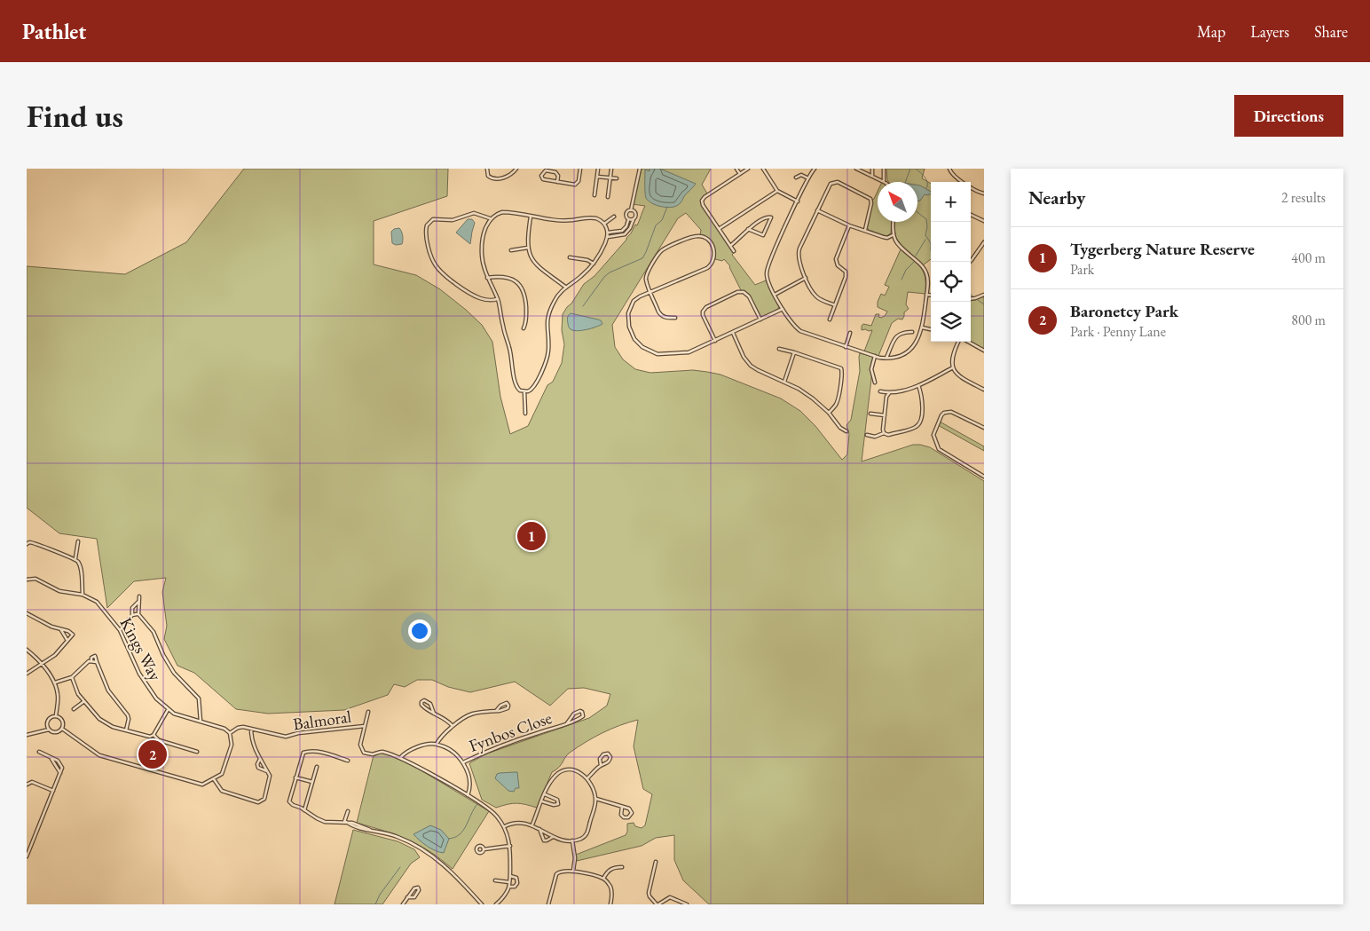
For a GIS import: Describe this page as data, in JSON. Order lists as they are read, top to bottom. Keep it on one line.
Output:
{"streets":{"street":["Kings Way","Balmoral","Fynbos Close"]},"north":"top left","page":{"header":"Pathlet","nav":["Map","Layers","Share"],"buttons":"Directions","title":"Find us","heading":["Nearby","2 results"],"map_buttons":["+","−"],"list":[{"mark":"1","name":"Tygerberg Nature Reserve","note":"Park","value":"400 m"},{"mark":"2","name":"Baronetcy Park","note":"Park · Penny Lane","value":"800 m"}],"pins":["1","2"]}}
